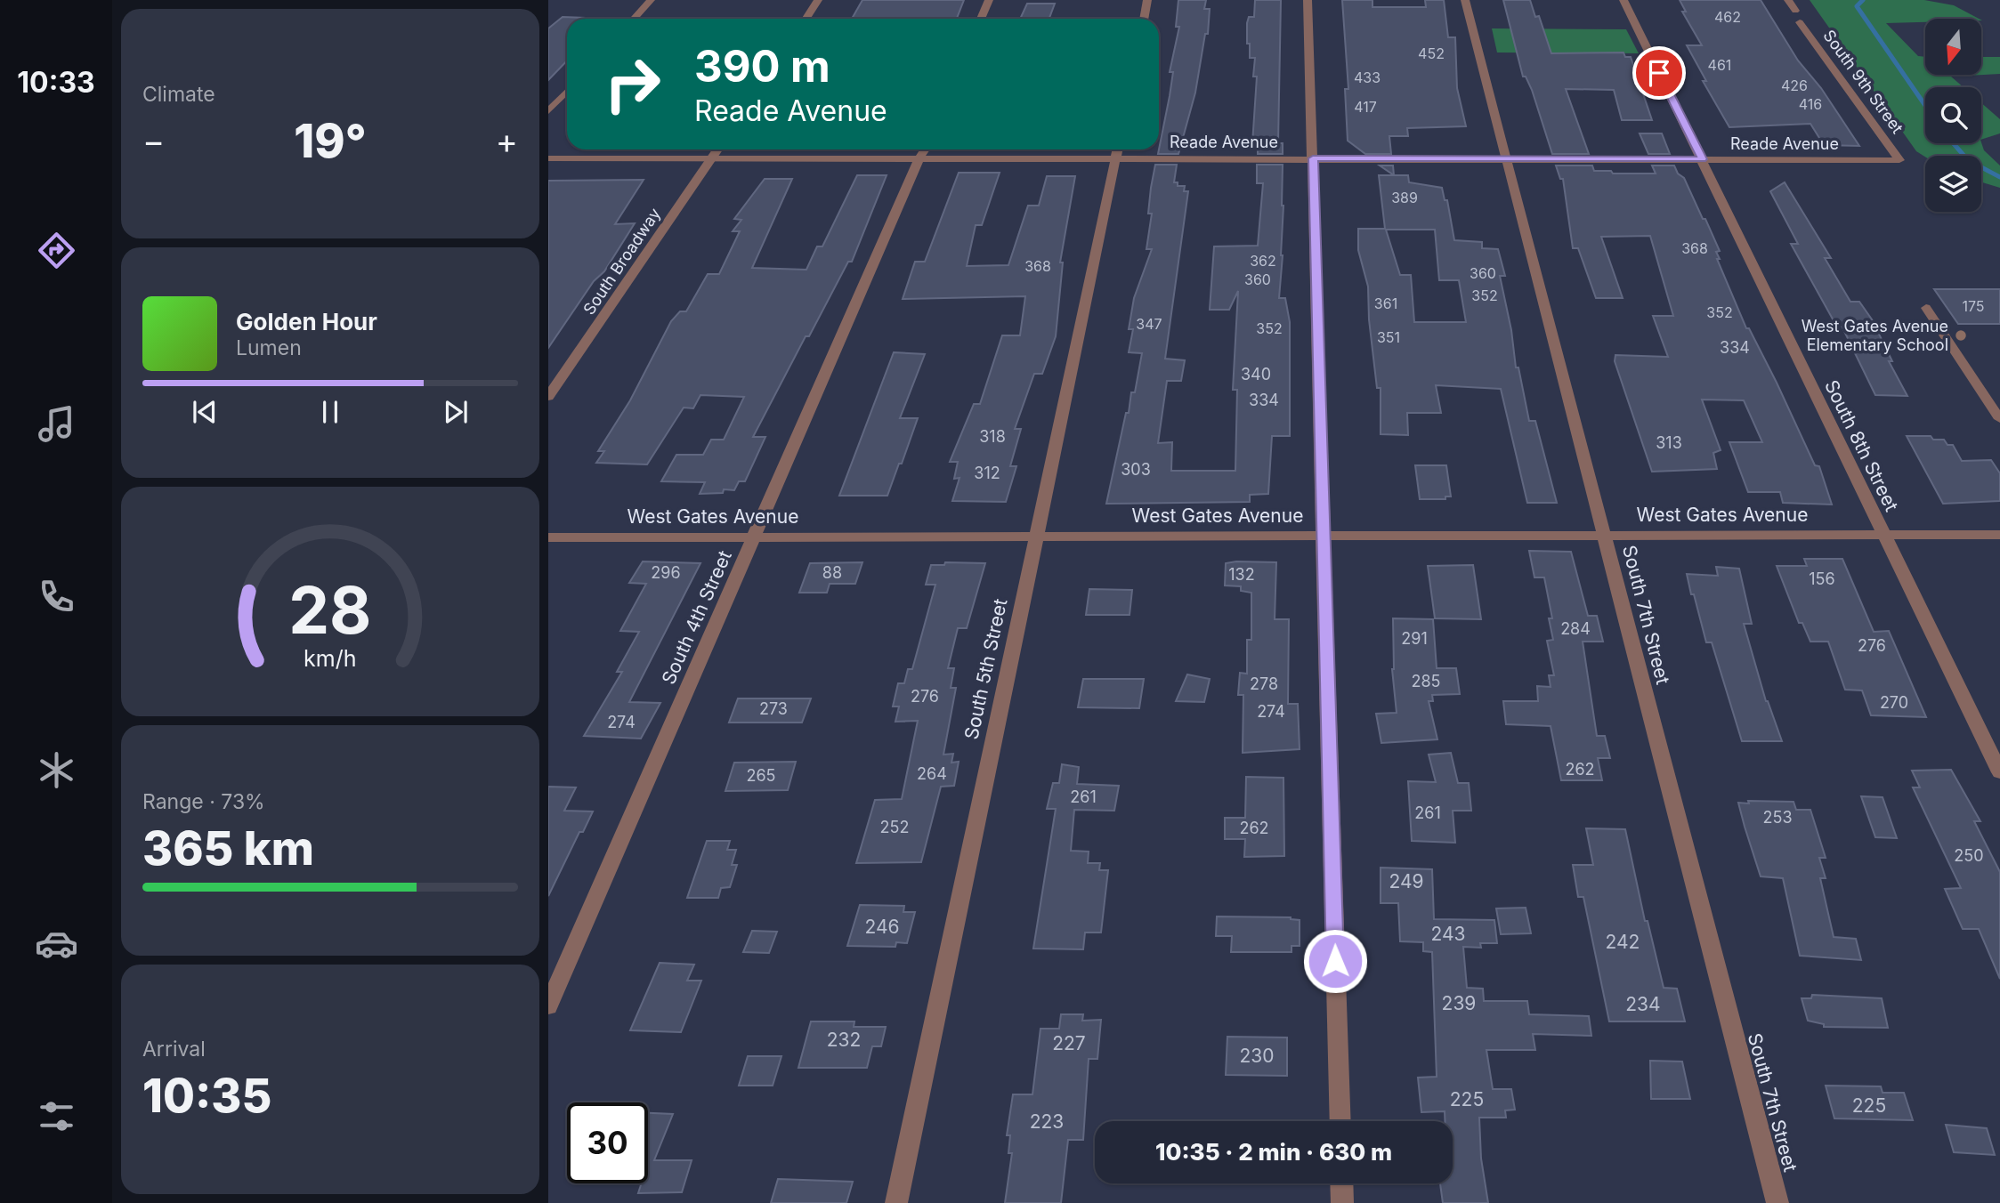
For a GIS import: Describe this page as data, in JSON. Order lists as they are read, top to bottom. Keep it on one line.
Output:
{"streets":{"street":["South 9th Street","Reade Avenue","South Broadway","South 8th Street","West Gates Avenue","South 7th Street","South 4th Street","South 5th Street"]},"crossings":[["South 9th Street","Reade Avenue"],["Reade Avenue","South Broadway"],["Reade Avenue","South 8th Street"],["Reade Avenue","South 7th Street"],["Reade Avenue","South 4th Street"],["Reade Avenue","South 5th Street"],["South 8th Street","West Gates Avenue"],["West Gates Avenue","South 7th Street"],["West Gates Avenue","South 4th Street"],["West Gates Avenue","South 5th Street"]],"places":["West Gates Avenue Elementary School"],"house_numbers":["462","452","461","433","426","416","417","389","368","362","368","360","360","352","361","175","352","347","352","351","334","340","334","318","313","303","312","296","88","132","156","284","291","276","285","278","276","270","273","274","274","262","264","265","261","261","253","252","262","250","249","246","243","242","239","234","232","227","230","225","225","223"],"north":"bottom","page":{"tabs":"10:33","tile":["Climate",["Range · 73%","365 km"],["Arrival","10:35"]],"turn":["390 m","Reade Avenue"],"heat":["−","19°","+"],"song":["Golden Hour","Lumen"],"limit":"30","trip":"10:35 · 2 min · 630 m","gauge":["28","km/h"]}}
